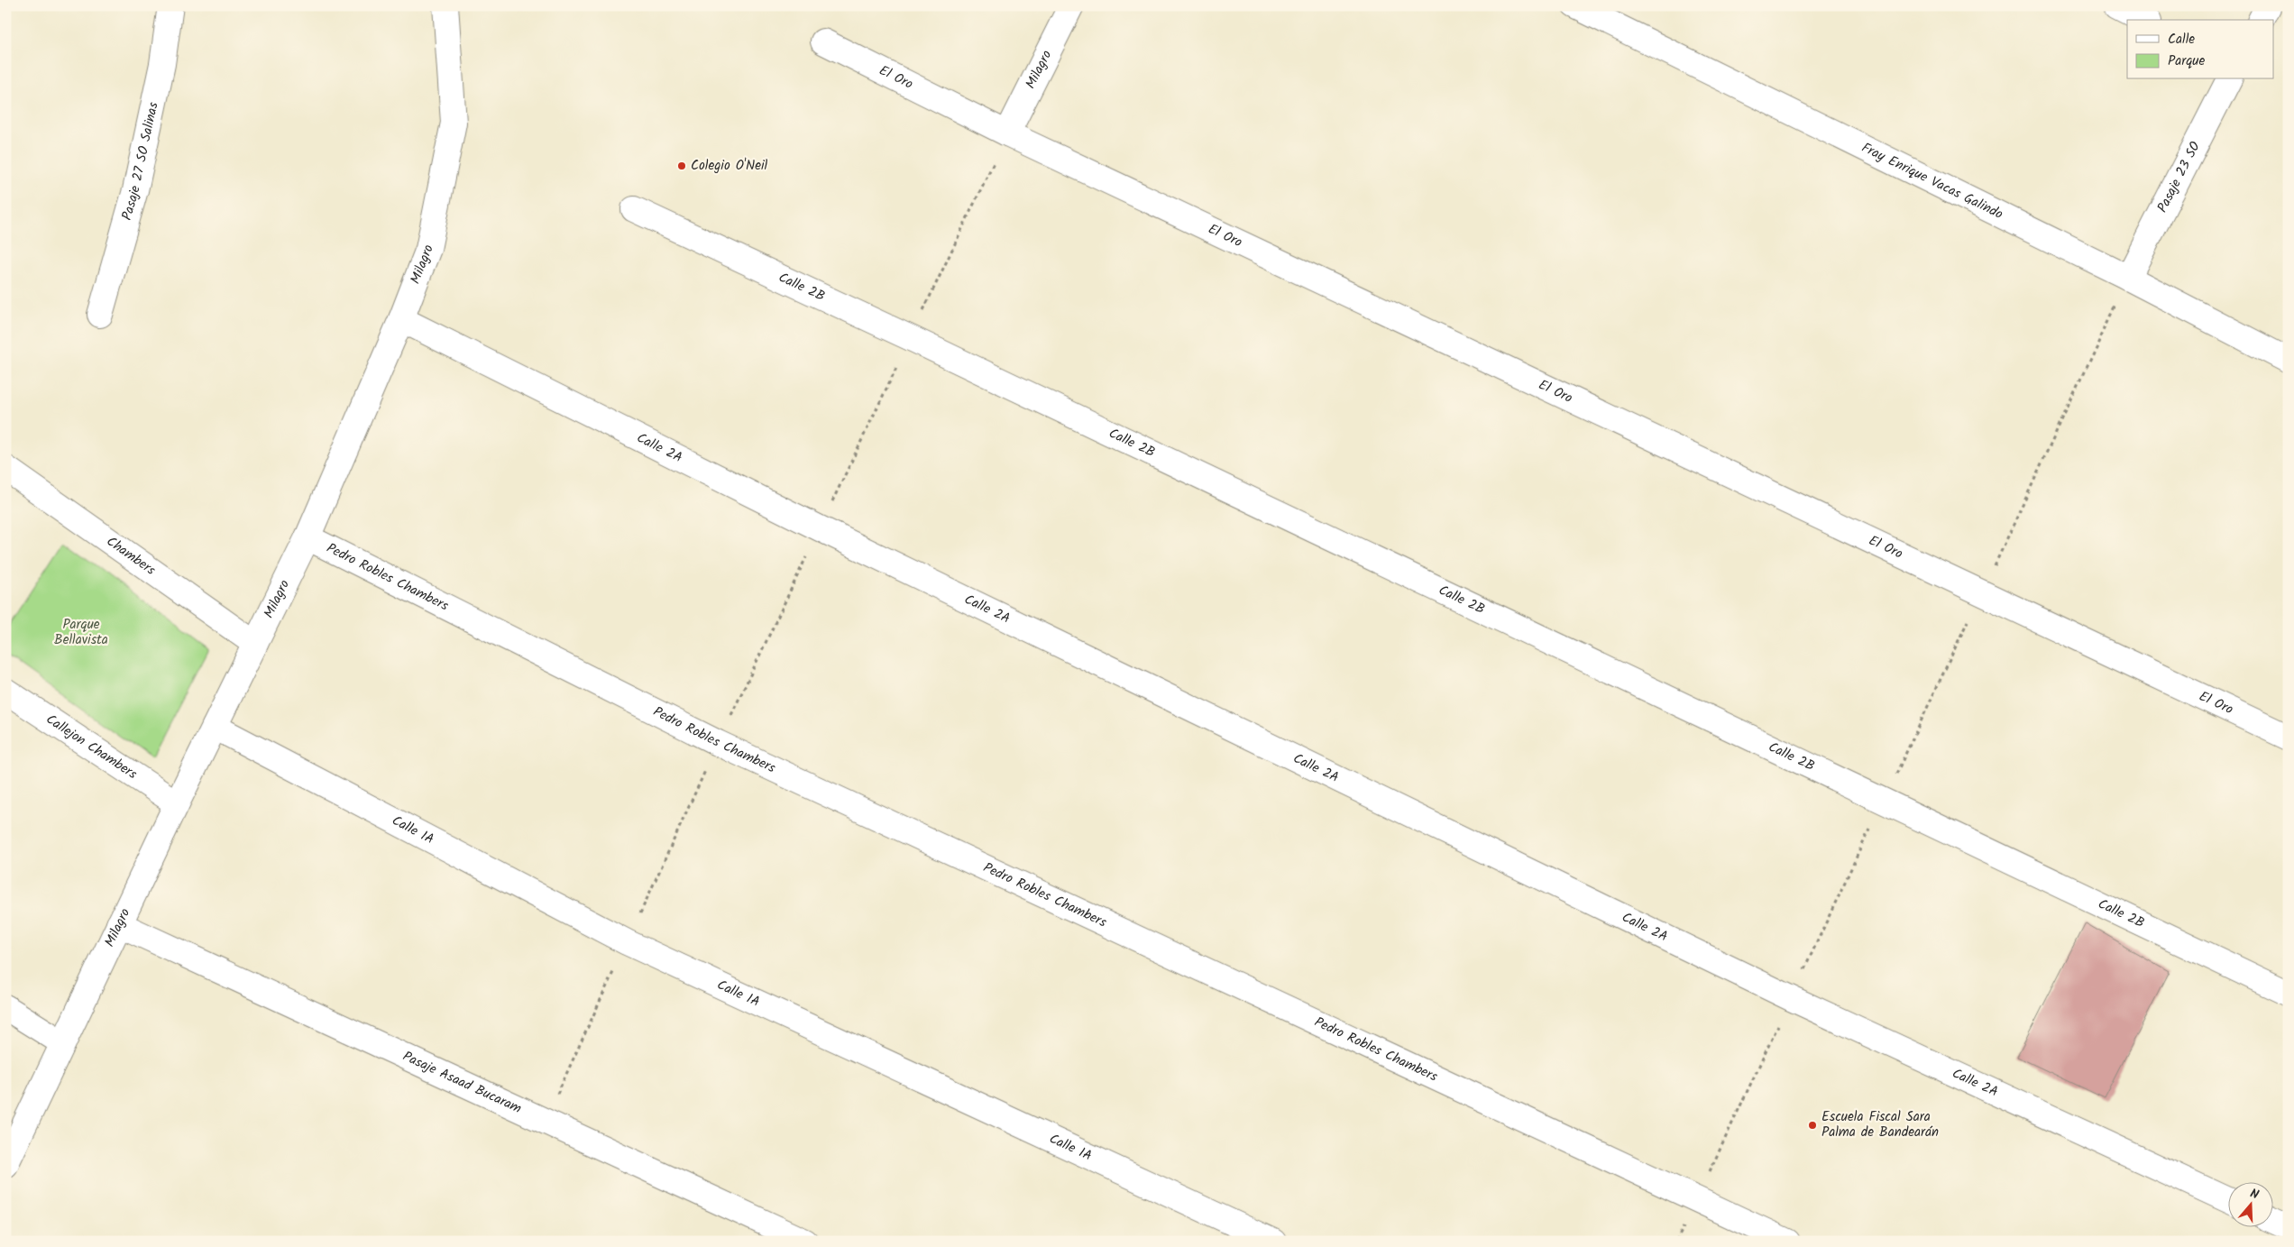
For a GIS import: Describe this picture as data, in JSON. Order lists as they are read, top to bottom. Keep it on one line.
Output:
{"streets":{"street":["Milagro","El Oro","Pasaje 27 SO Salinas","Pasaje 23 SO","Fray Enrique Vacas Galindo","Calle 2B","Calle 2A","Chambers","Pedro Robles Chambers","Callejon Chambers","Calle 1A","Pasaje Asaad Bucaram"]},"crossings":[["Milagro","El Oro"],["Milagro","Calle 2A"],["Milagro","Chambers"],["Milagro","Pedro Robles Chambers"],["Milagro","Callejon Chambers"],["Milagro","Calle 1A"],["Milagro","Pasaje Asaad Bucaram"],["Pasaje 23 SO","Fray Enrique Vacas Galindo"]],"parks":["Parque Bellavista"],"places":["Colegio O'Neil","Escuela Fiscal Sara Palma de Bandearán"],"legend":["Calle","Parque"],"north":"top"}
